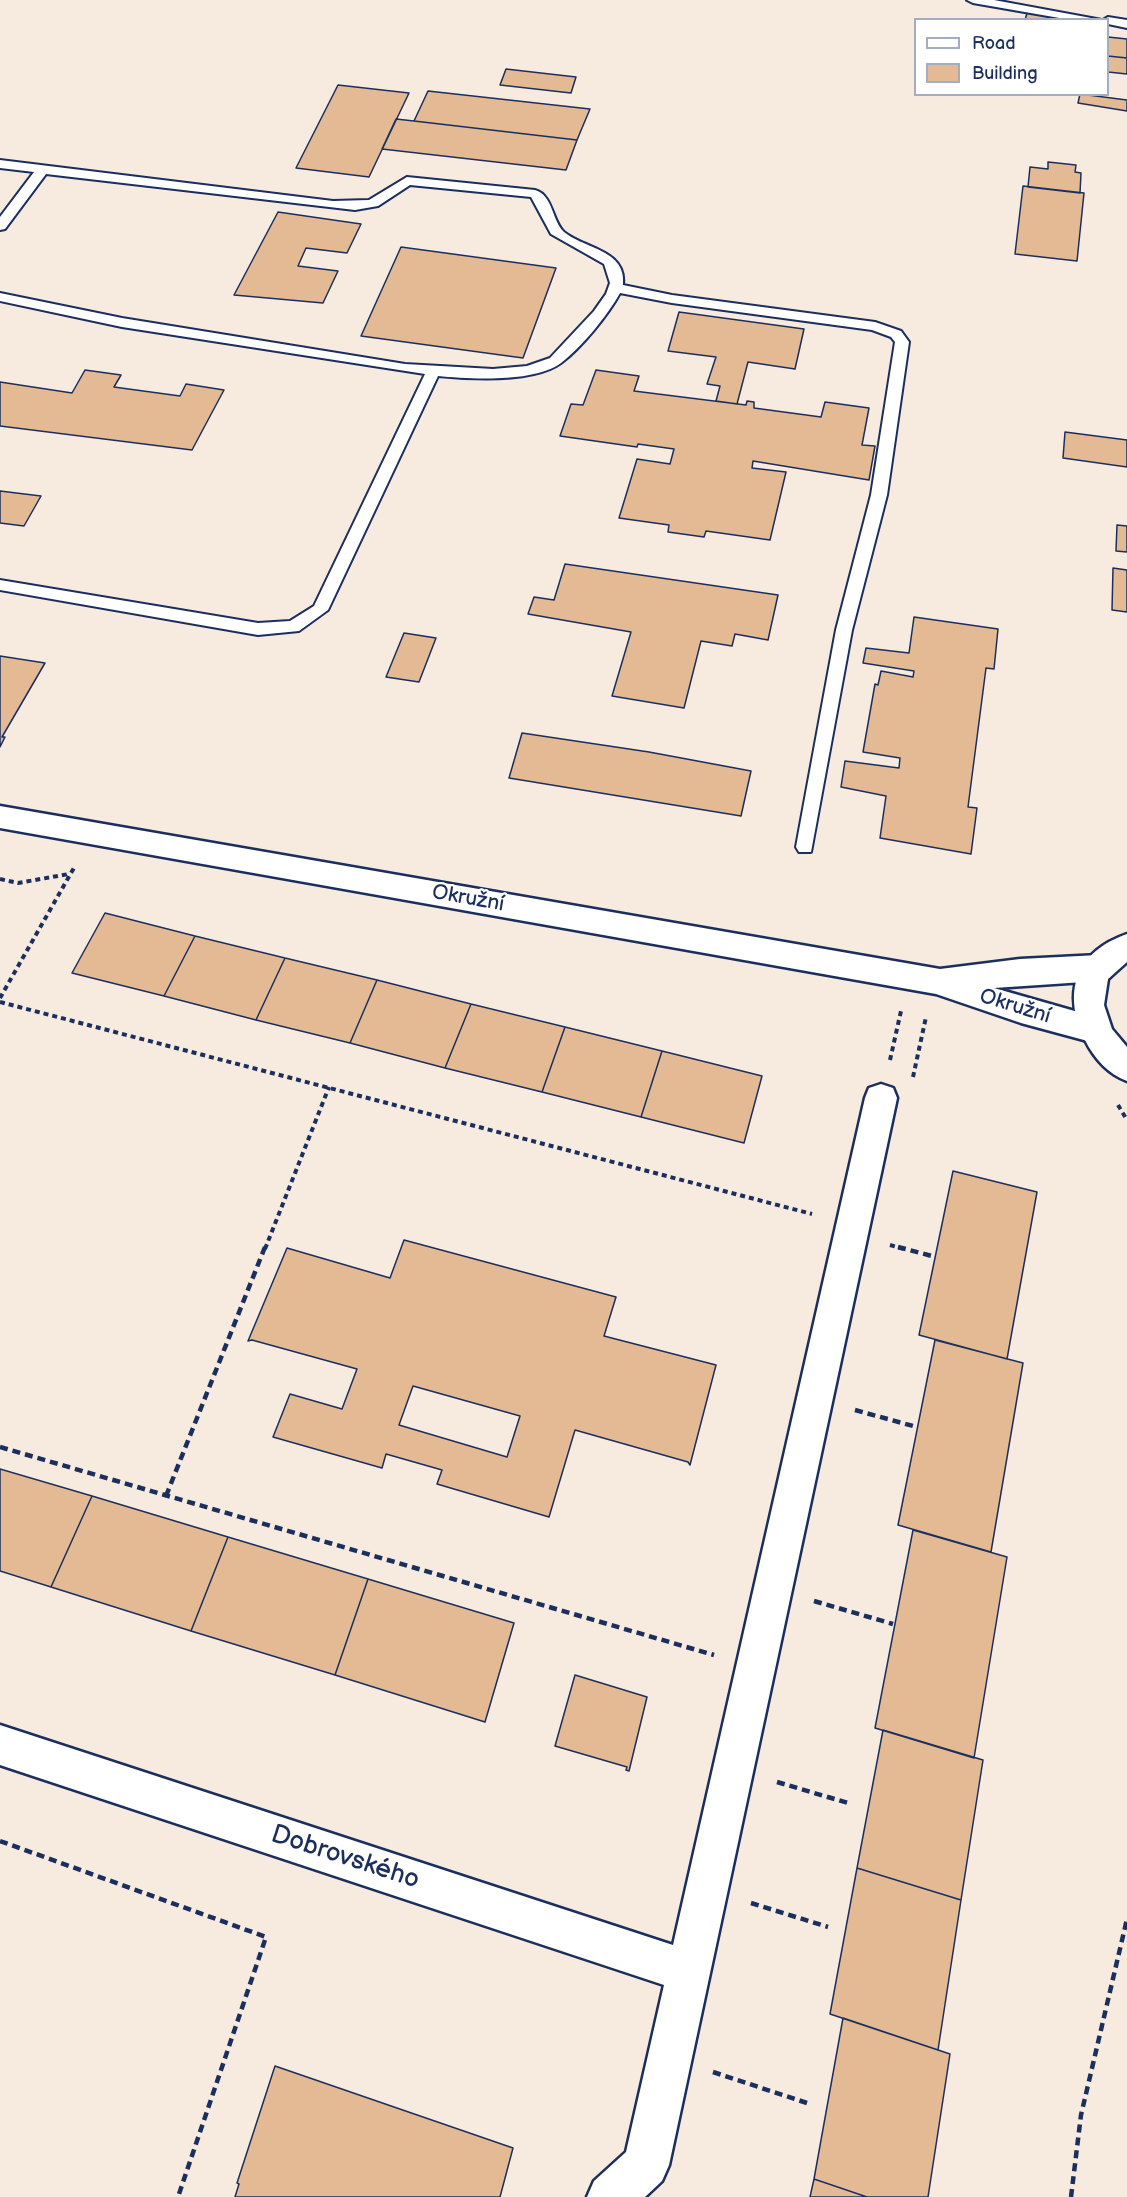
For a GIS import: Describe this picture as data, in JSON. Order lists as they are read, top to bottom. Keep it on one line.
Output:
{"streets":{"street":["Okružní","Dobrovského"]},"legend":["Road","Building"]}
